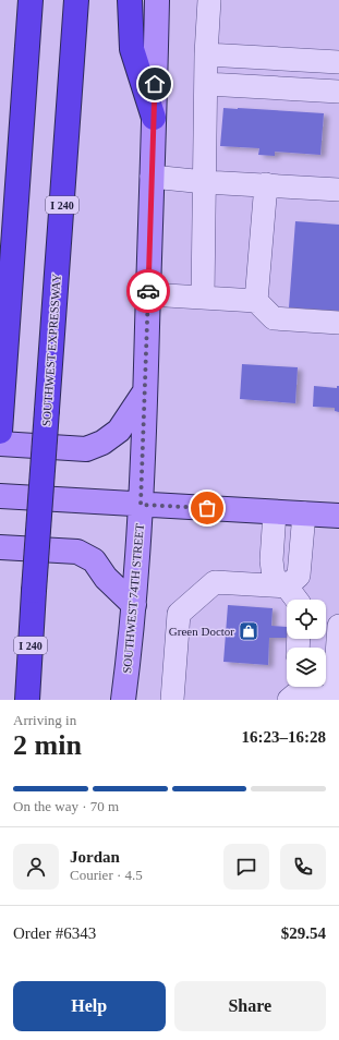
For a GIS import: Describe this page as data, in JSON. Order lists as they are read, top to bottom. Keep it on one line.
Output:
{"streets":{"highway":["I 240","SOUTHWEST EXPRESSWAY"],"main road":["SOUTHWEST 74TH STREET"]},"places":{"shop":["Green Doctor"]},"page":{"heading":["2 min","Arriving in","16:23–16:28"],"panel":["Jordan","Courier · 4.5","Order #6343","$29.54"],"bar":"On the way · 70 m","buttons":["Help","Share"]}}
